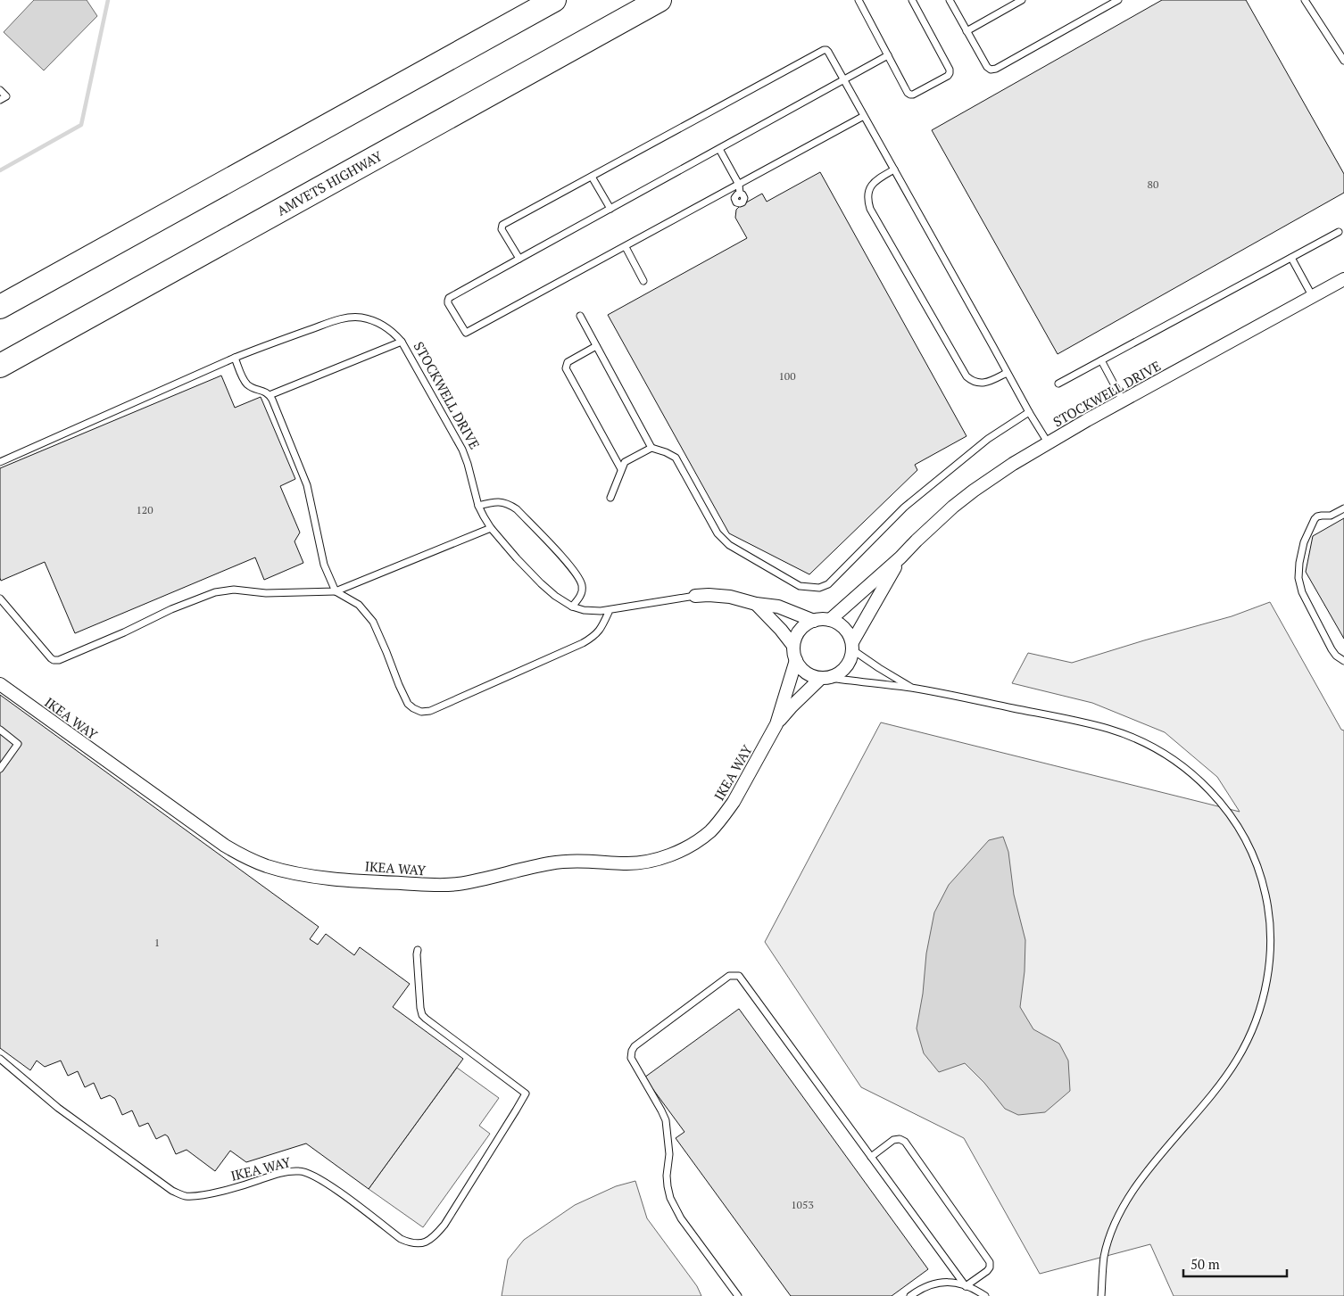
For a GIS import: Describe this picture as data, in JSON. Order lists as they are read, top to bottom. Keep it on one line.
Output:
{"streets":{"highway":["AMVETS HIGHWAY"],"street":["STOCKWELL DRIVE","IKEA WAY"]},"crossings":[["STOCKWELL DRIVE","IKEA WAY"]],"house_numbers":["80","100","120","1","1053"],"scale_bar":"50 m"}
